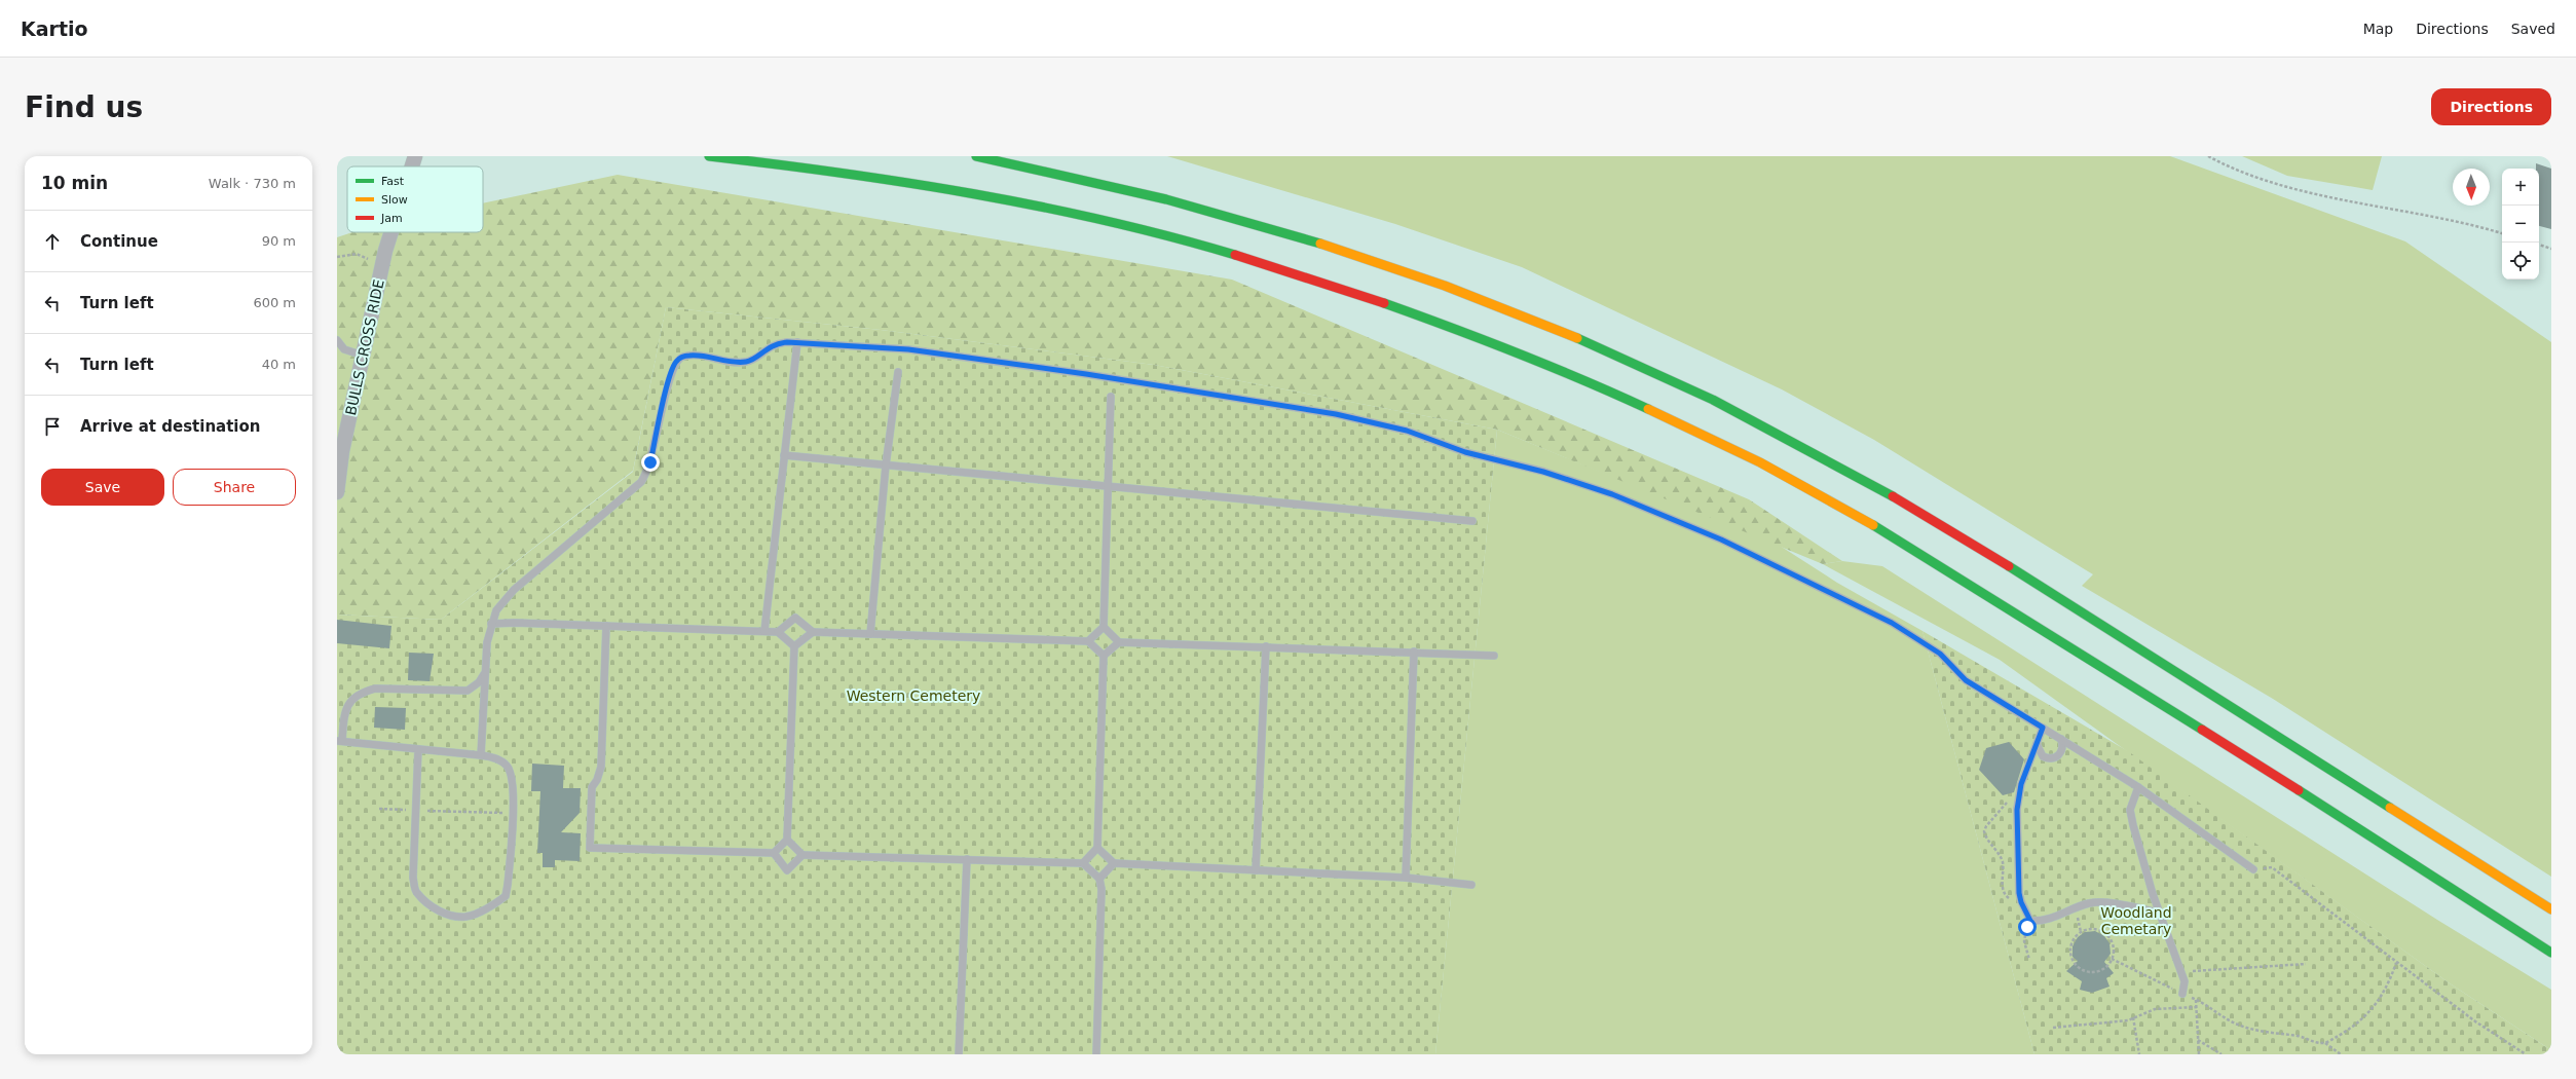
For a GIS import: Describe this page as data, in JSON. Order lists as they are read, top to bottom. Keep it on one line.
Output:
{"streets":{"street":["BULLS CROSS RIDE"]},"parks":["Western Cemetery","Woodland Cemetary"],"legend":["Fast","Slow","Jam"],"north":"bottom","page":{"header":"Kartio","nav":["Map","Directions","Saved"],"buttons":["Directions",["Save","Share"]],"title":"Find us","heading":["10 min","Walk · 730 m"],"map_buttons":["+","−"],"list":[["Continue","90 m"],["Turn left","600 m"],["Turn left","40 m"],"Arrive at destination"]}}
